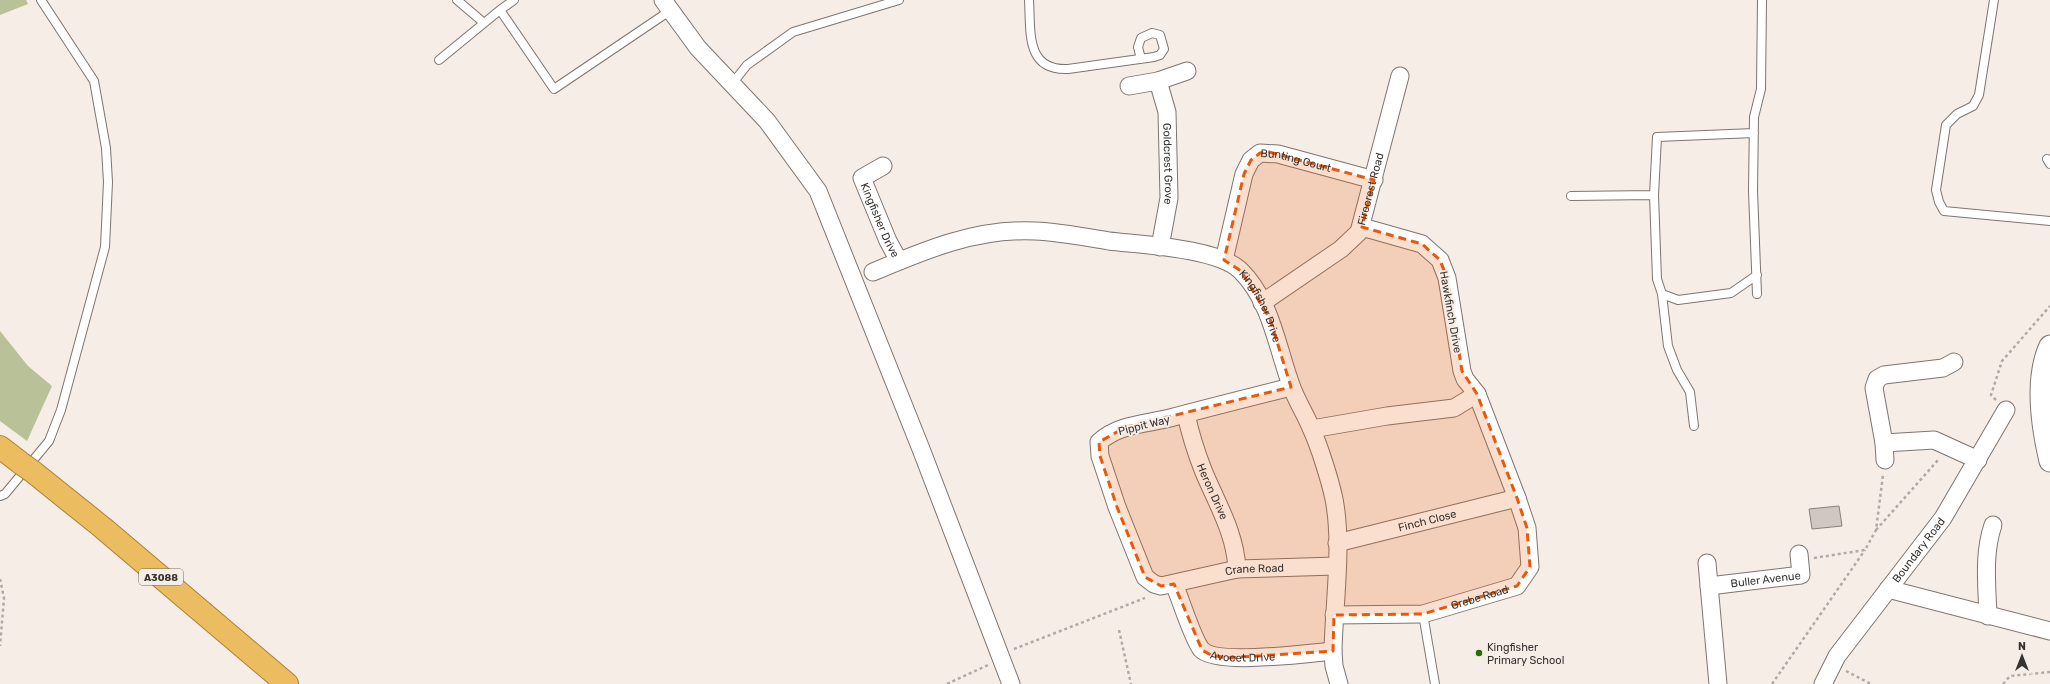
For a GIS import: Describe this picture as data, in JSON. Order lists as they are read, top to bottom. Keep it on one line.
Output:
{"streets":{"highway":["A3088"],"street":["Bunting Court","Goldcrest Grove","Firecrest Road","Kingfisher Drive","Hawkfinch Drive","Pippit Way","Heron Drive","Finch Close","Boundary Road","Crane Road","Buller Avenue","Grebe Road","Avocet Drive"]},"crossings":[["Bunting Court","Firecrest Road"],["Bunting Court","Kingfisher Drive"],["Goldcrest Grove","Kingfisher Drive"],["Firecrest Road","Kingfisher Drive"],["Firecrest Road","Hawkfinch Drive"],["Kingfisher Drive","Pippit Way"],["Kingfisher Drive","Finch Close"],["Kingfisher Drive","Crane Road"],["Kingfisher Drive","Grebe Road"],["Kingfisher Drive","Avocet Drive"],["Hawkfinch Drive","Grebe Road"],["Pippit Way","Heron Drive"],["Pippit Way","Crane Road"],["Pippit Way","Avocet Drive"],["Heron Drive","Crane Road"],["Finch Close","Grebe Road"],["Crane Road","Avocet Drive"]],"places":["Kingfisher Primary School"],"north":"top"}
